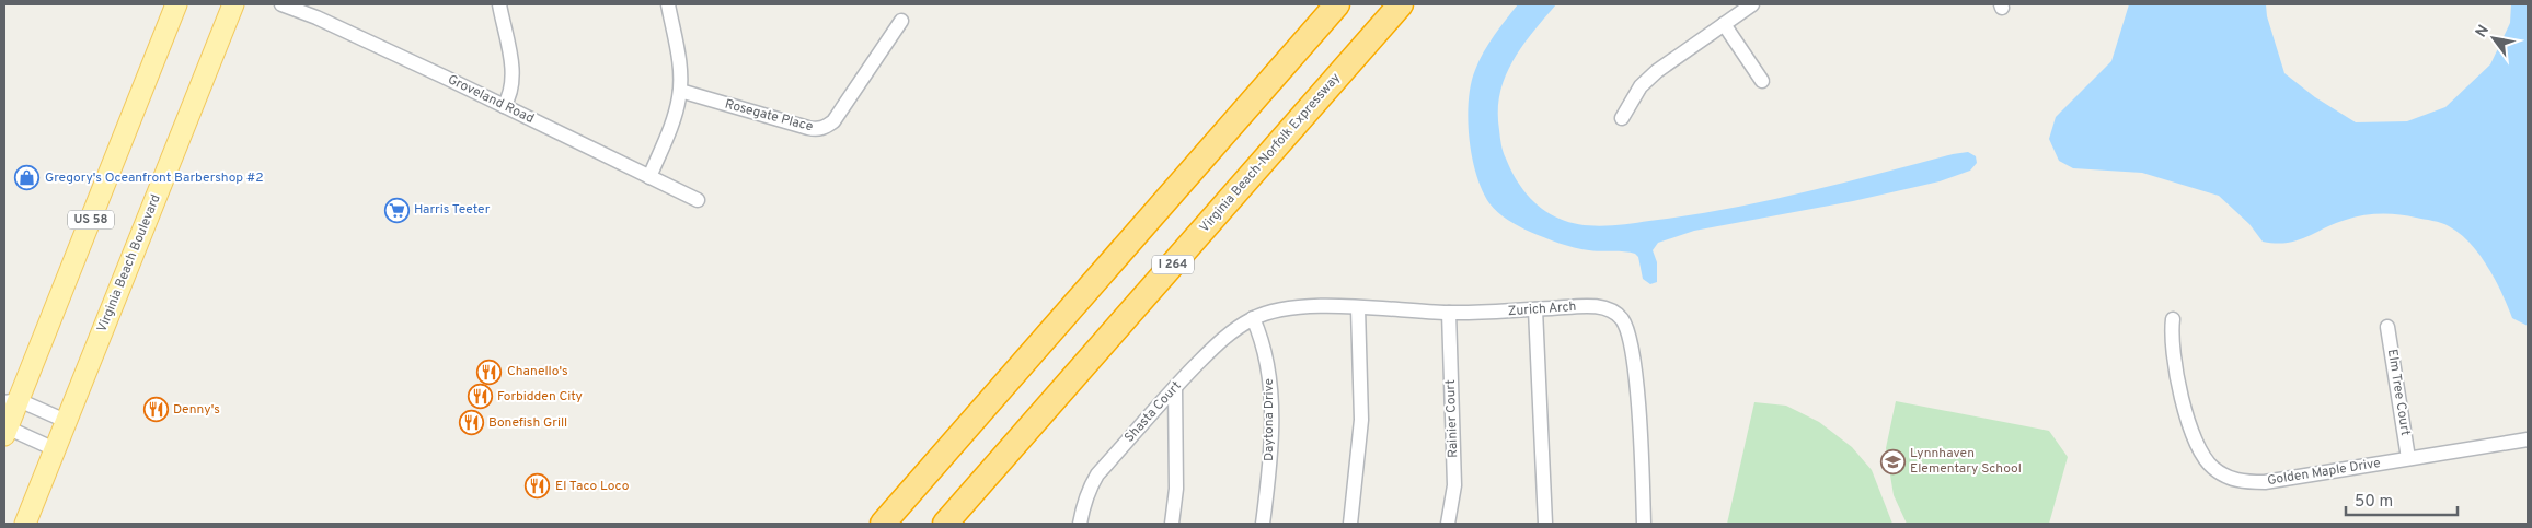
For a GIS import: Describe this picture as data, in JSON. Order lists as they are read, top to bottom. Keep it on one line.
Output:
{"streets":{"highway":["Virginia Beach-Norfolk Expressway","I 264"],"main road":["US 58","Virginia Beach Boulevard"],"street":["Groveland Road","Rosegate Place","Zurich Arch","Elm Tree Court","Shasta Court","Rainier Court","Daytona Drive","Golden Maple Drive"]},"crossings":[["Zurich Arch","Shasta Court"],["Zurich Arch","Rainier Court"],["Zurich Arch","Daytona Drive"],["Elm Tree Court","Golden Maple Drive"],["Shasta Court","Daytona Drive"]],"places":{"shop":["Gregory's Oceanfront Barbershop #2"],"supermarket":["Harris Teeter"],"restaurant":["Chanello's","Forbidden City","Denny's","Bonefish Grill","El Taco Loco"],"school or university":["Lynnhaven Elementary School"]},"scale_bar":"50 m","north":"top left"}
